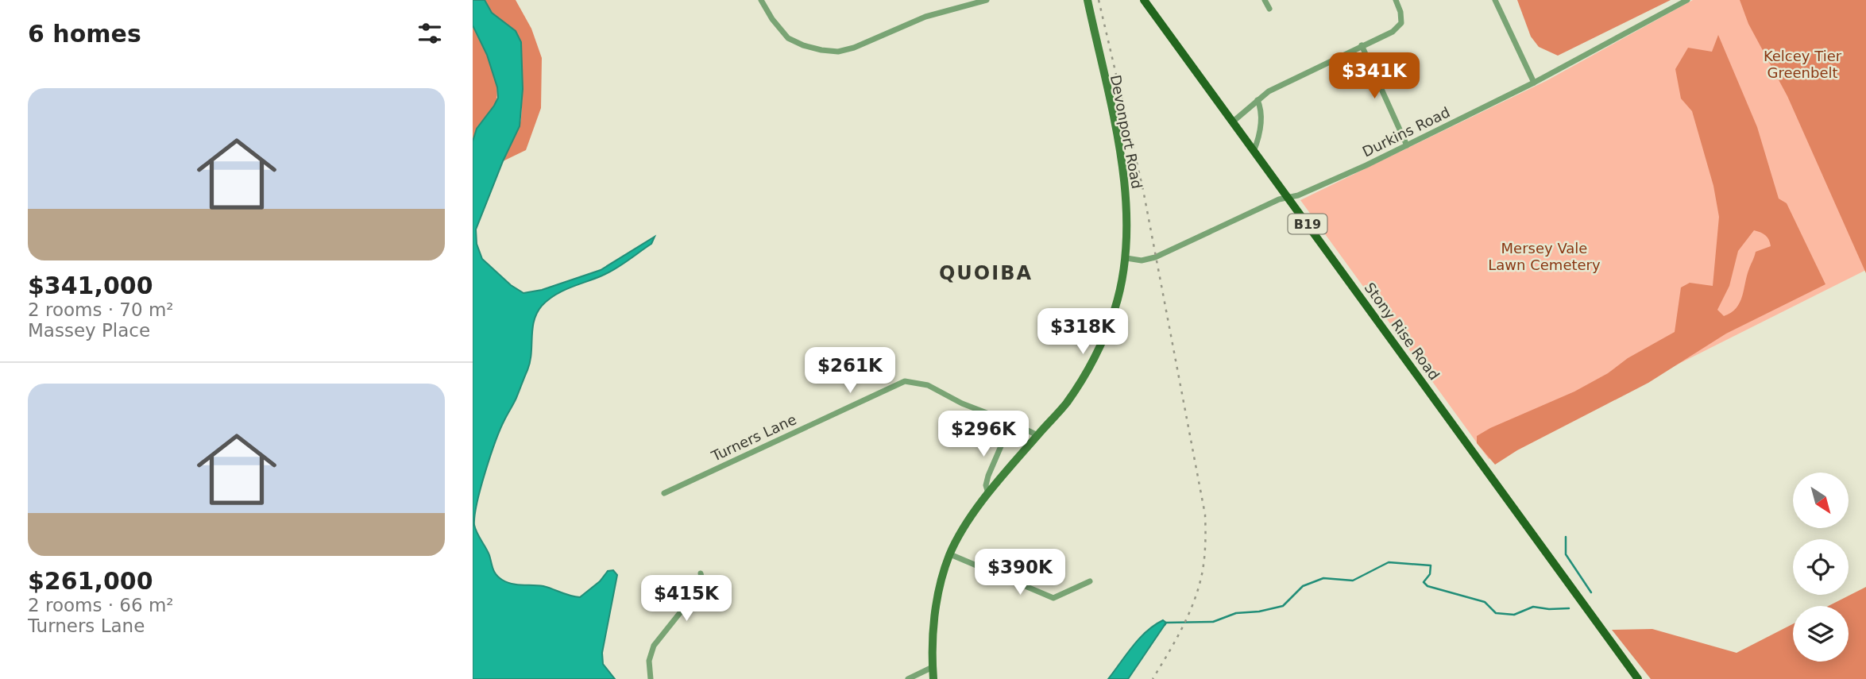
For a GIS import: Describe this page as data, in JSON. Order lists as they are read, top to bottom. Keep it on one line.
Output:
{"streets":{"main road":["Devonport Road","B19","Stony Rise Road"],"street":["Durkins Road","Turners Lane"]},"crossings":[["Devonport Road","Durkins Road"],["Devonport Road","Turners Lane"],["Durkins Road","Stony Rise Road"]],"districts":["QUOIBA"],"parks":["Kelcey Tier Greenbelt","Mersey Vale Lawn Cemetery"],"north":"bottom right","page":{"heading":"6 homes","price":["$341K","$318K","$261K","$296K","$390K","$415K"],"list":[{"name":"$341,000","note":"2 rooms · 70 m² · Massey Place"},{"name":"$261,000","note":"2 rooms · 66 m² · Turners Lane"}]}}
